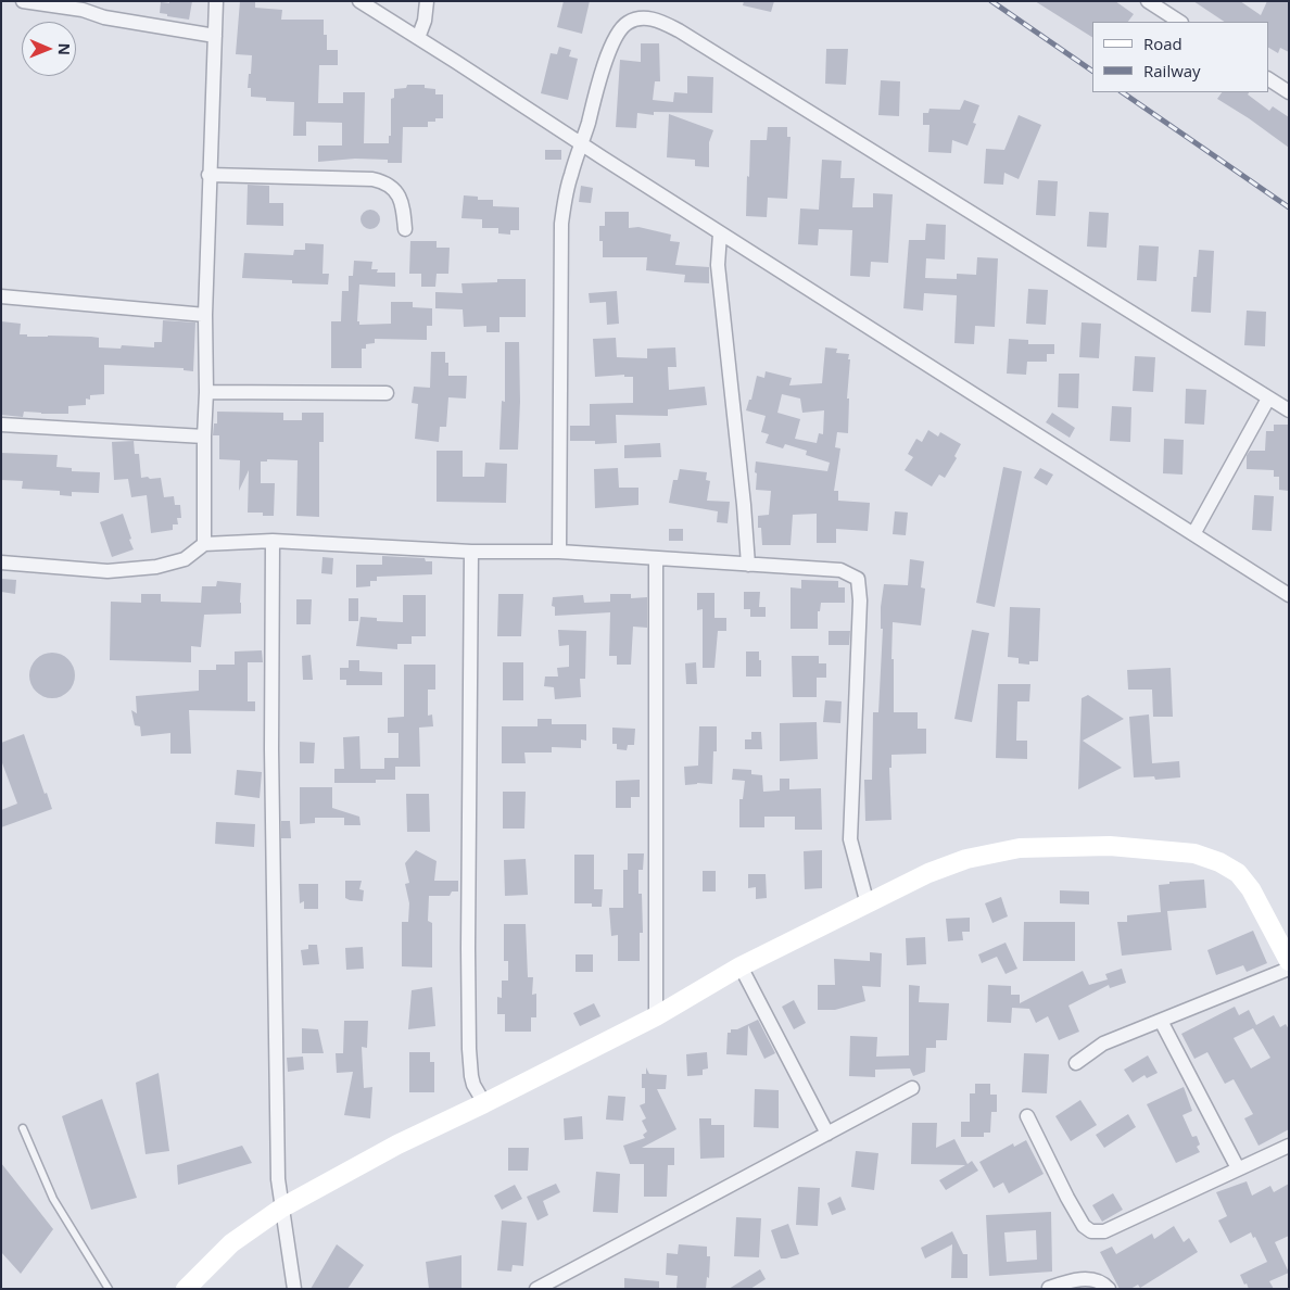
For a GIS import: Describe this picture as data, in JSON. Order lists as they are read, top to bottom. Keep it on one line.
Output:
{"legend":["Road","Railway"],"north":"right"}
